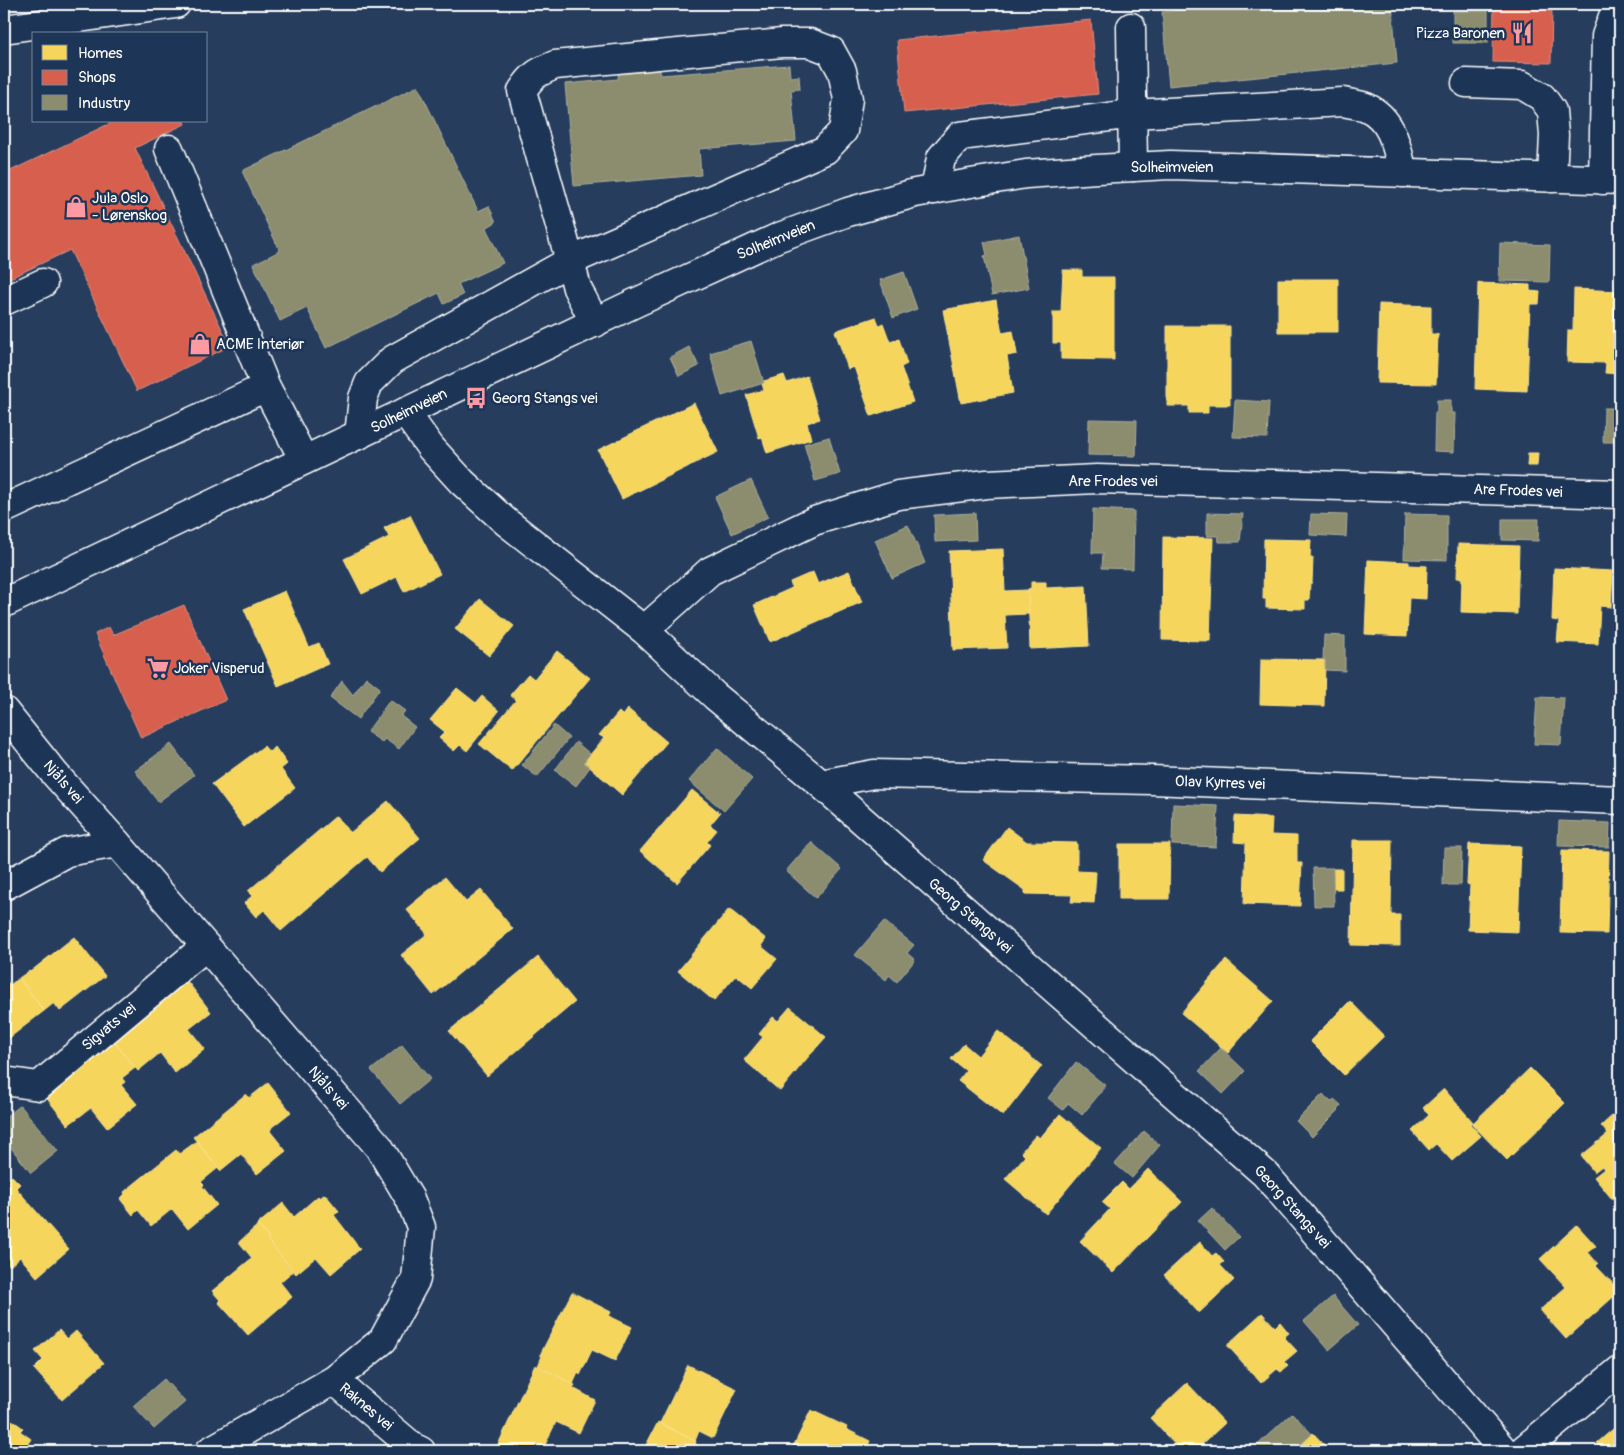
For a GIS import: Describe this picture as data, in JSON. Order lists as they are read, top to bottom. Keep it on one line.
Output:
{"streets":{"main road":["Solheimveien","Are Frodes vei","Njåls vei","Olav Kyrres vei","Georg Stangs vei","Sigvats vei","Raknes vei"]},"crossings":[["Solheimveien","Georg Stangs vei"],["Are Frodes vei","Georg Stangs vei"],["Njåls vei","Sigvats vei"],["Njåls vei","Raknes vei"],["Olav Kyrres vei","Georg Stangs vei"]],"places":{"restaurant":["Pizza Baronen"],"shop":["Jula Oslo - Lørenskog","ACME Interiør"],"bus stop":["Georg Stangs vei"],"supermarket":["Joker Visperud"]},"legend":["Homes","Shops","Industry"]}
